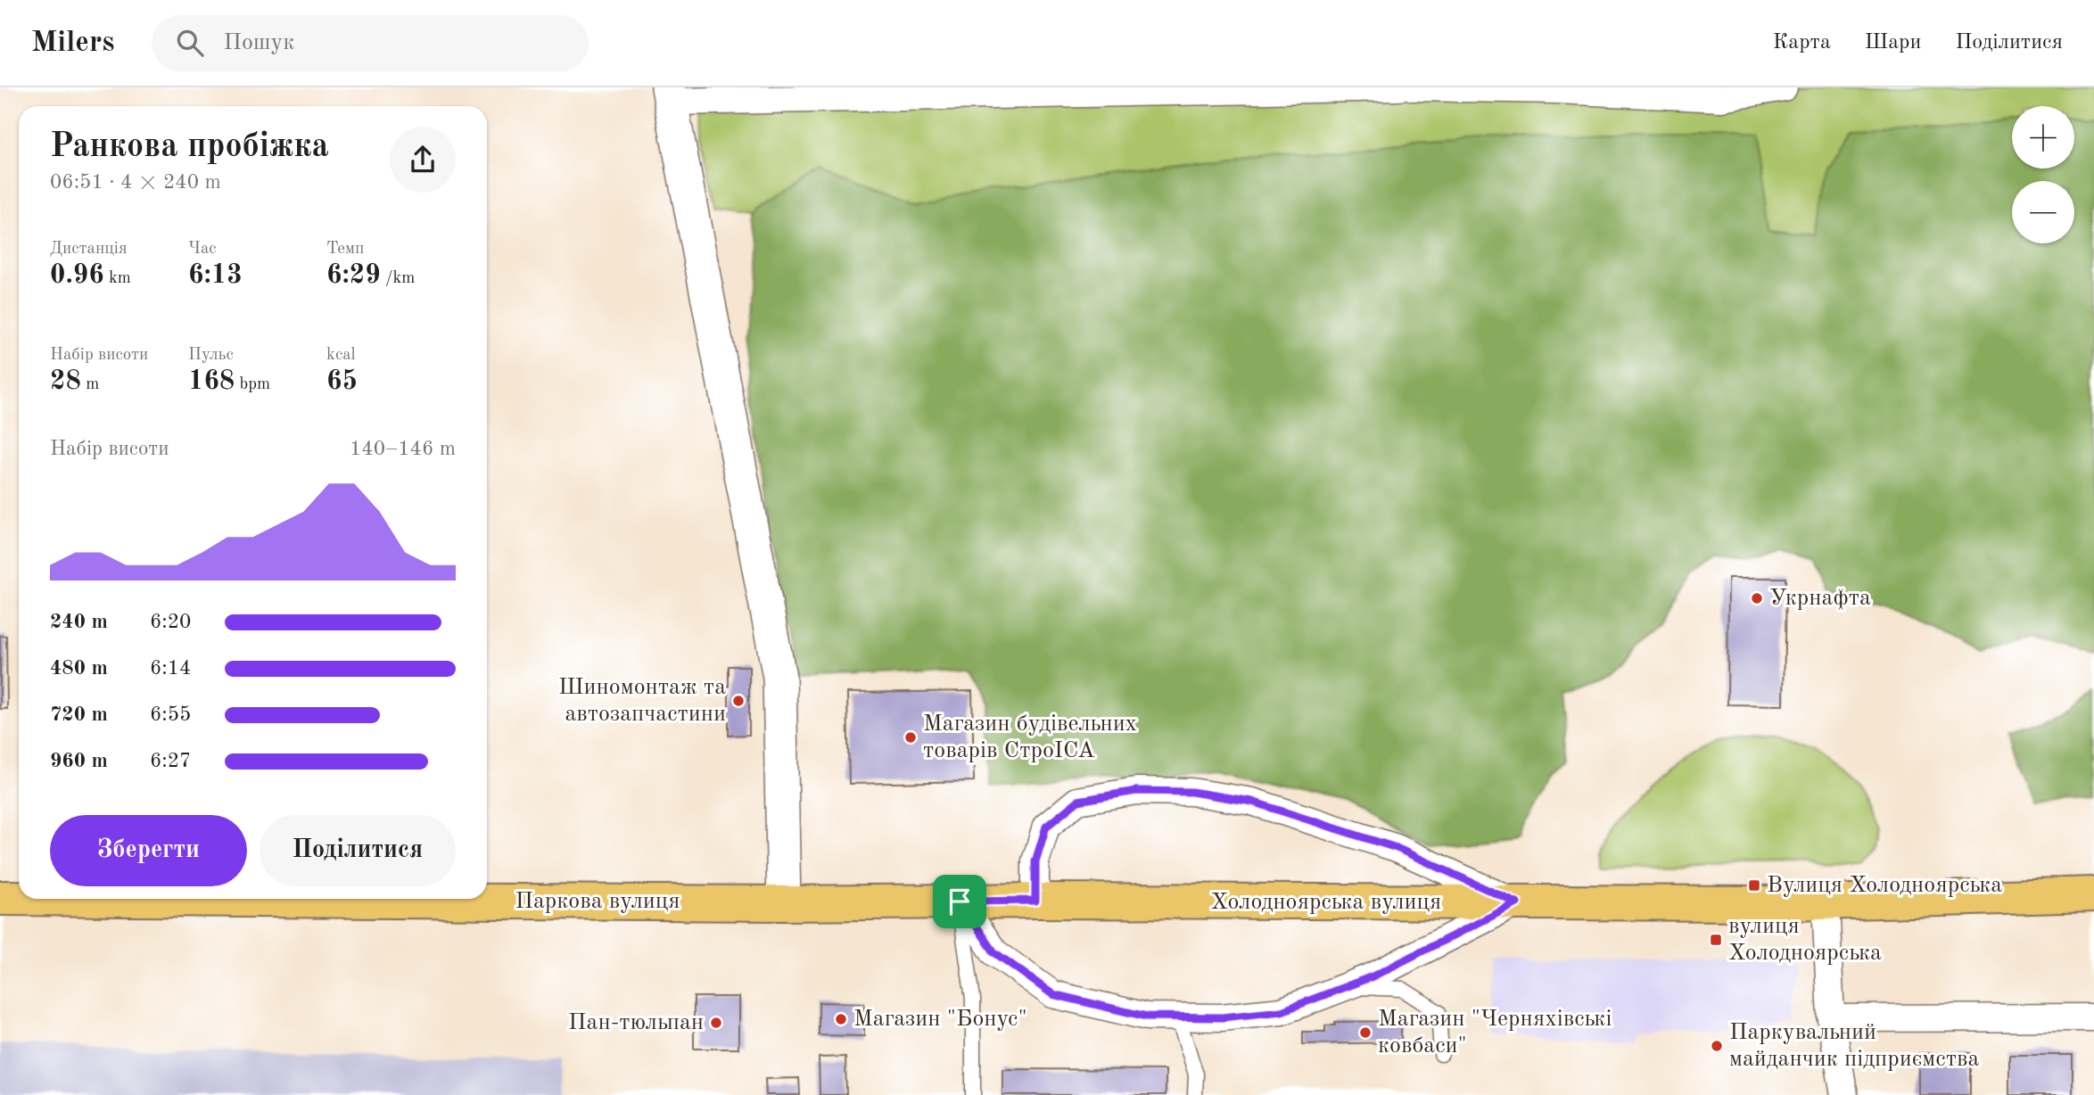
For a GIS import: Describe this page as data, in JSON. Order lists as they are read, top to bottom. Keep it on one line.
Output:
{"streets":{"main road":["Паркова вулиця","Холодноярська вулиця"]},"crossings":[["Паркова вулиця","Холодноярська вулиця"]],"places":{"other":["Укрнафта","Шиномонтаж та автозапчастини","Магазин будівельних товарів СтроІСА","Магазин \"Бонус\"","Пан-тюльпан","Магазин \"Черняхівські ковбаси\"","Паркувальний майданчик підприємства"],"transit":["Вулиця Холодноярська","вулиця Холодноярська"]},"page":{"header":"Milers","search":"Пошук","nav":["Карта","Шари","Поділитися"],"map_buttons":["+","−"],"heading":["Ранкова пробіжка","06:51 · 4 × 240 m"],"stats":[["Дистанція","0.96 km"],["Час","6:13"],["Темп","6:29 /km"],["Набір висоти","28 m"],["Пульс","168 bpm"],["kcal","65"]],"chart":["Набір висоти","140–146 m"],"list":[{"name":"240 m","note":"6:20"},{"name":"480 m","note":"6:14"},{"name":"720 m","note":"6:55"},{"name":"960 m","note":"6:27"}],"buttons":["Зберегти","Поділитися"]}}
